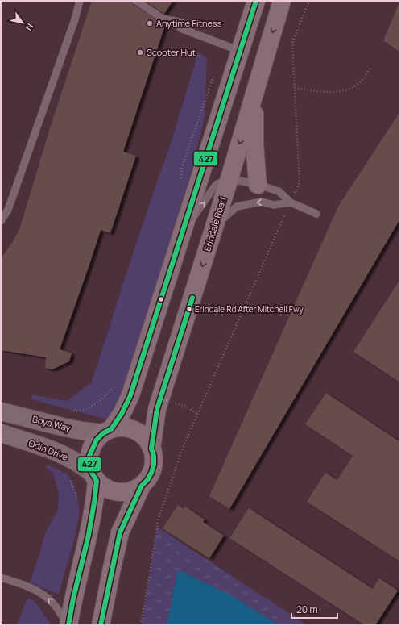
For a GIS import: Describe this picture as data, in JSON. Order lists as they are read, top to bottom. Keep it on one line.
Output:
{"streets":{"main road":["Erindale Road","Boya Way","Odin Drive"]},"crossings":[["Erindale Road","Boya Way"],["Erindale Road","Odin Drive"],["Boya Way","Odin Drive"]],"places":["Anytime Fitness","Scooter Hut","Erindale Rd After Mitchell Fwy"],"lines":["transit line 427"],"scale_bar":"20 m","north":"bottom right"}
